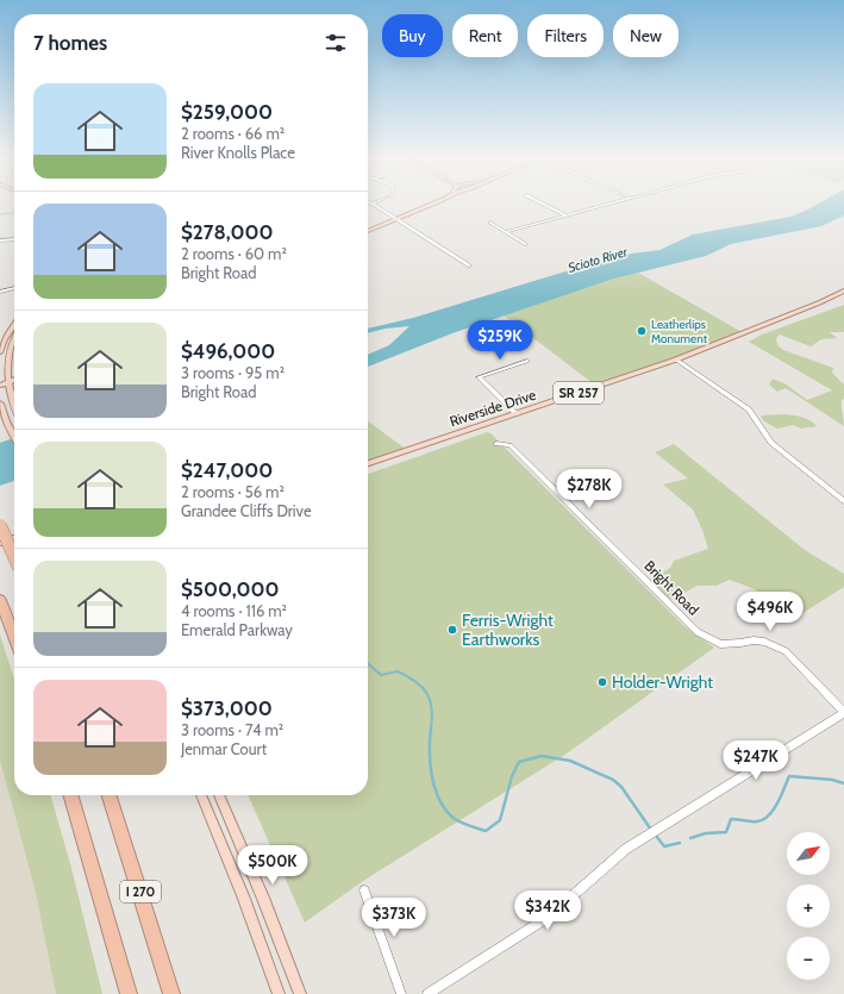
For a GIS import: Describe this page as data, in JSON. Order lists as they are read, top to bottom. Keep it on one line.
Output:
{"streets":{"highway":["I 270"],"main road":["SR 257","Riverside Drive"],"street":["Bright Road"]},"water":["Scioto River"],"places":["Leatherlips Monument","Ferris-Wright Earthworks","Holder-Wright"],"north":"top right","page":{"chip":["Buy","Rent","Filters","New"],"heading":"7 homes","list":[{"name":"$259,000","note":"2 rooms · 66 m² · River Knolls Place"},{"name":"$278,000","note":"2 rooms · 60 m² · Bright Road"},{"name":"$496,000","note":"3 rooms · 95 m² · Bright Road"},{"name":"$247,000","note":"2 rooms · 56 m² · Grandee Cliffs Drive"},{"name":"$500,000","note":"4 rooms · 116 m² · Emerald Parkway"},{"name":"$373,000","note":"3 rooms · 74 m² · Jenmar Court"}],"price":["$259K","$278K","$496K","$247K","$500K","$342K","$373K"],"map_buttons":["+","−"]}}
